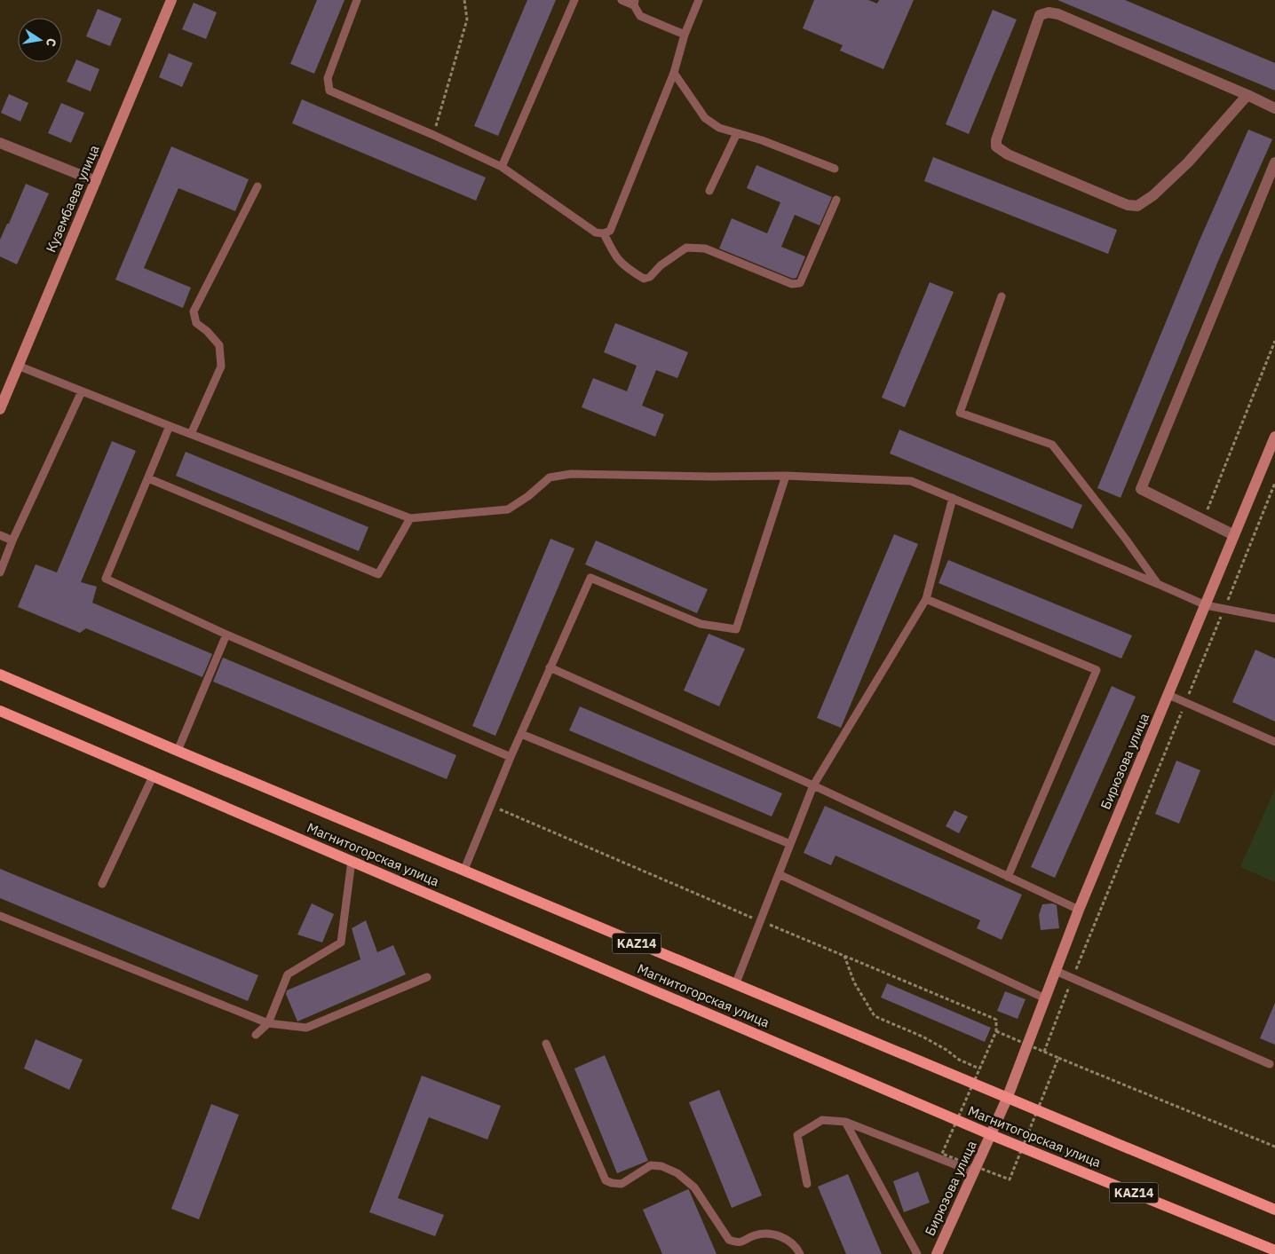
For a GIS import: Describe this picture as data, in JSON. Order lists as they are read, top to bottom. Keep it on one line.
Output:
{"streets":{"main road":["Магнитогорская улица","KAZ14"],"street":["Кузембаева улица","Бирюзова улица"]},"crossings":[["Бирюзова улица","Магнитогорская улица"]],"north":"right"}
